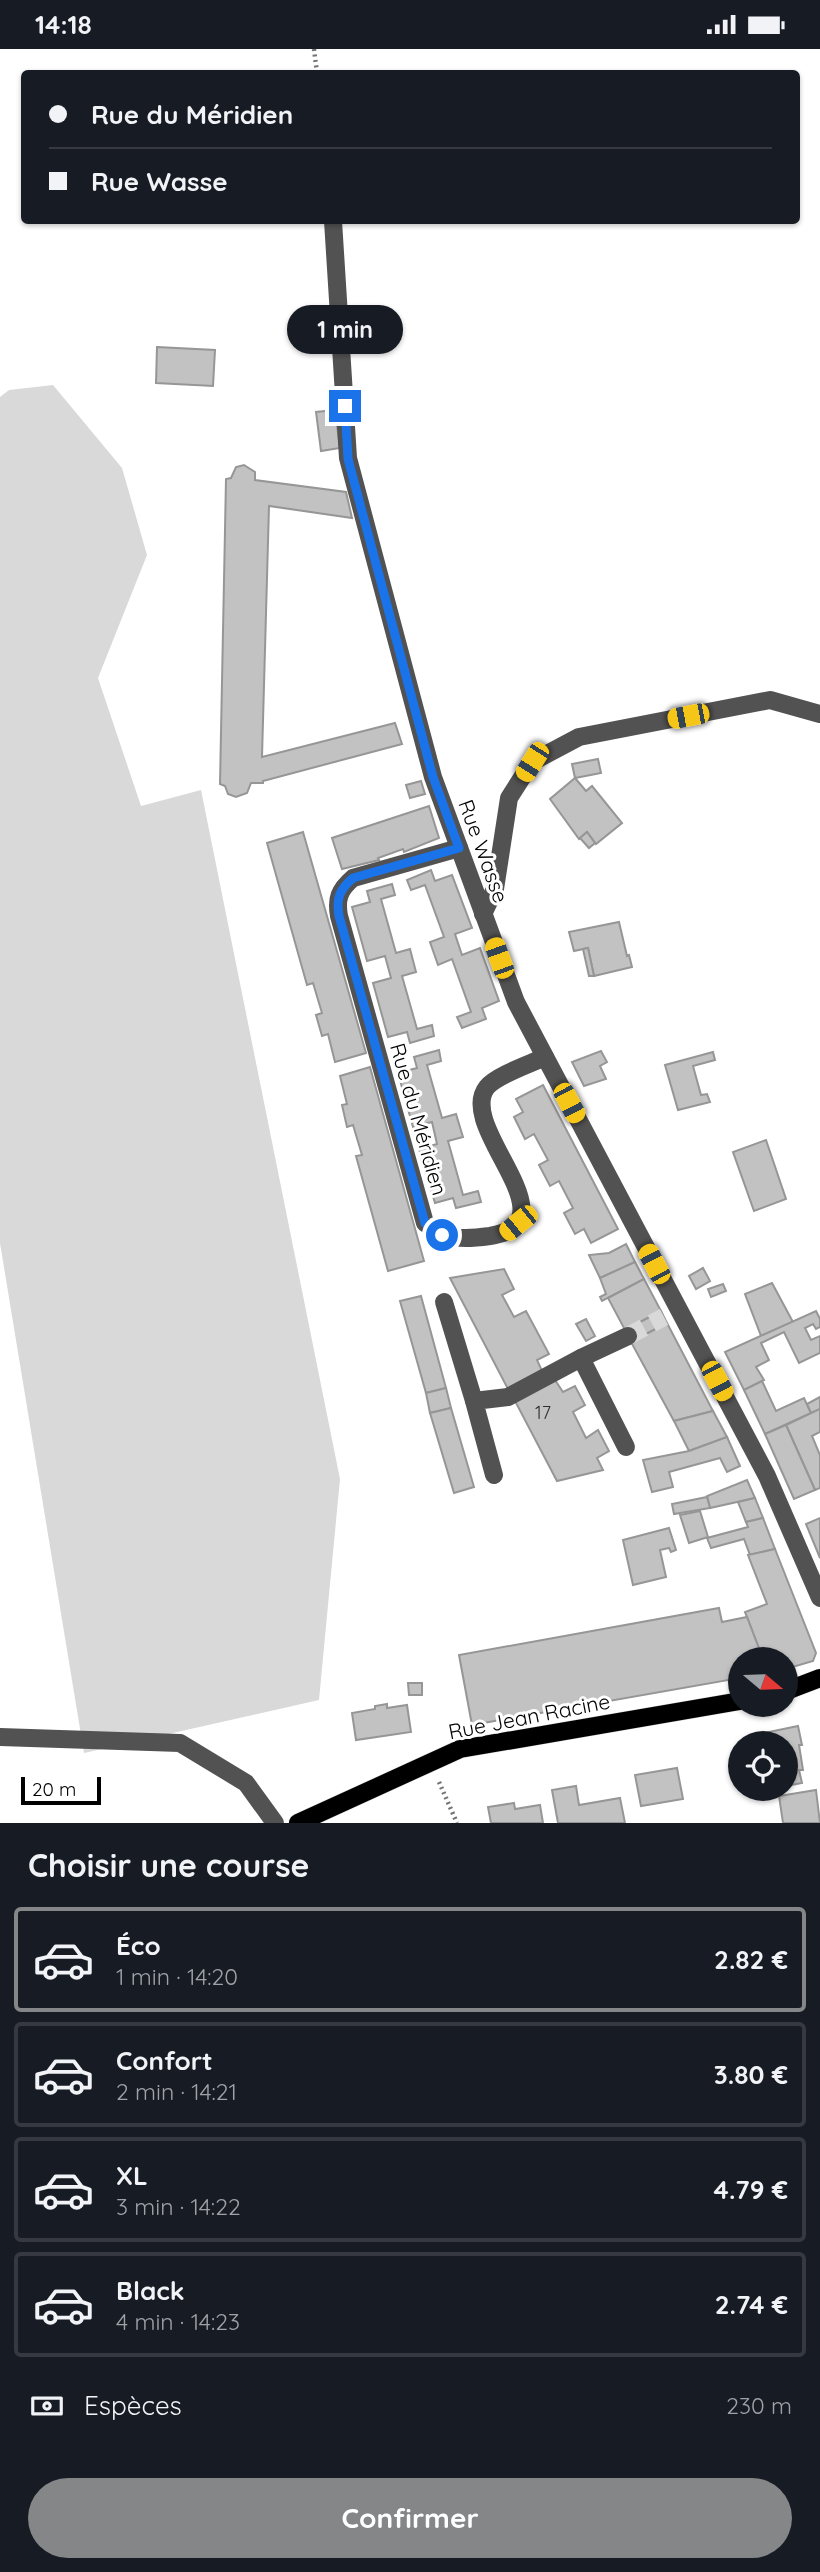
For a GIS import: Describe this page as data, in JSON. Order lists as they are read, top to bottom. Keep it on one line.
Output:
{"streets":{"main road":["Rue Jean Racine"],"street":["Rue Wasse","Rue du Méridien"]},"crossings":[["Rue Wasse","Rue du Méridien"]],"house_numbers":["17"],"scale_bar":"20 m","north":"right","page":{"status":"14:18","banner":["Rue du Méridien","Rue Wasse"],"bubble":"1 min","scale":"20 m","heading":"Choisir une course","list":[{"name":"Éco","note":"1 min · 14:20","value":"2.82 €"},{"name":"Confort","note":"2 min · 14:21","value":"3.80 €"},{"name":"XL","note":"3 min · 14:22","value":"4.79 €"},{"name":"Black","note":"4 min · 14:23","value":"2.74 €"}],"pay":["Espèces","230 m"],"buttons":"Confirmer"}}
